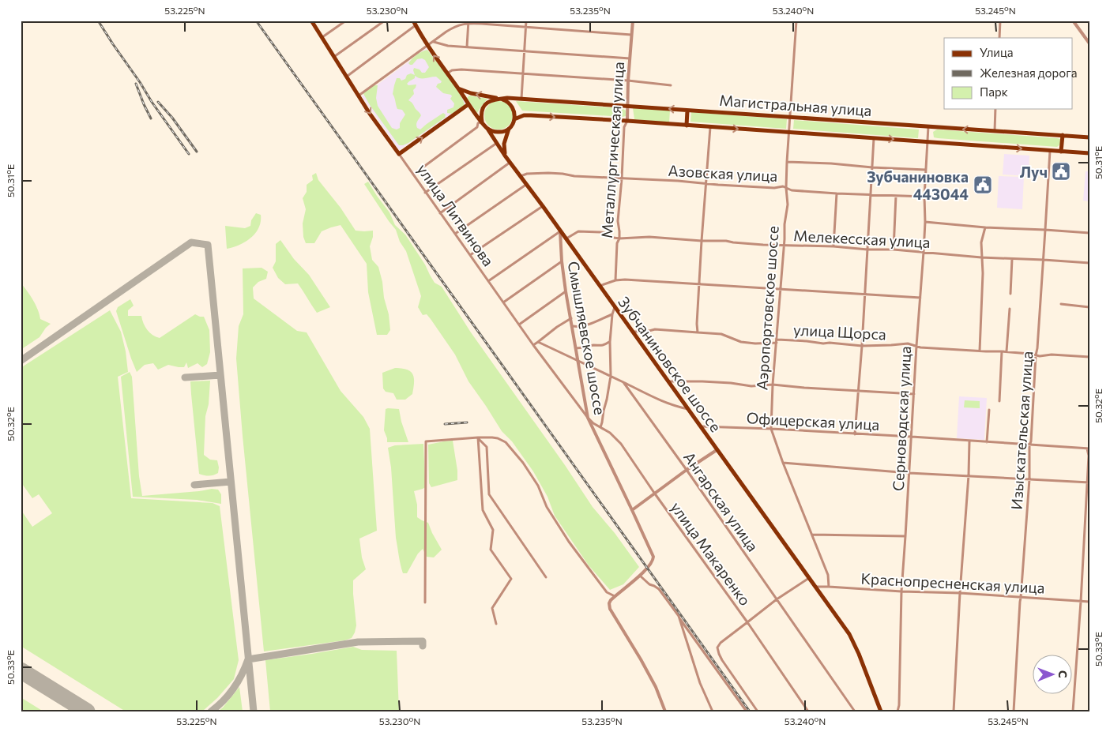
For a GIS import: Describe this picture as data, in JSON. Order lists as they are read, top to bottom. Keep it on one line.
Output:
{"streets":{"main road":["Магистральная улица","улица Литвинова","Зубчаниновское шоссе"],"street":["Металлургическая улица","Азовская улица","Мелекесская улица","Аэропортовское шоссе","улица Щорса","Смышляевское шоссе","Серноводская улица","Офицерская улица","Изыскательская улица","Ангарская улица","улица Макаренко","Краснопресненская улица"]},"crossings":[["Магистральная улица","Металлургическая улица"],["Магистральная улица","Аэропортовское шоссе"],["Магистральная улица","Зубчаниновское шоссе"],["Магистральная улица","Серноводская улица"],["Магистральная улица","Изыскательская улица"],["Металлургическая улица","Азовская улица"],["Металлургическая улица","Мелекесская улица"],["Азовская улица","Аэропортовское шоссе"],["Азовская улица","Зубчаниновское шоссе"],["Азовская улица","Серноводская улица"],["улица Литвинова","Смышляевское шоссе"],["улица Литвинова","улица Макаренко"],["Мелекесская улица","Аэропортовское шоссе"],["Мелекесская улица","Зубчаниновское шоссе"],["Мелекесская улица","Серноводская улица"],["Мелекесская улица","Изыскательская улица"],["Аэропортовское шоссе","улица Щорса"],["Аэропортовское шоссе","Офицерская улица"],["Аэропортовское шоссе","Краснопресненская улица"],["улица Щорса","Зубчаниновское шоссе"],["улица Щорса","Серноводская улица"],["улица Щорса","Изыскательская улица"],["Смышляевское шоссе","Зубчаниновское шоссе"],["Смышляевское шоссе","Ангарская улица"],["Смышляевское шоссе","улица Макаренко"],["Зубчаниновское шоссе","Офицерская улица"],["Зубчаниновское шоссе","Краснопресненская улица"],["Серноводская улица","Офицерская улица"],["Серноводская улица","Краснопресненская улица"],["Офицерская улица","Изыскательская улица"],["Изыскательская улица","Краснопресненская улица"]],"places":{"public building":["Луч","Зубчаниновка 443044"]},"legend":["Улица","Железная дорога","Парк"],"north":"right","coordinates":["53.225°N","53.230°N","53.235°N","53.240°N","53.245°N","50.31°E","50.32°E","50.33°E"]}
